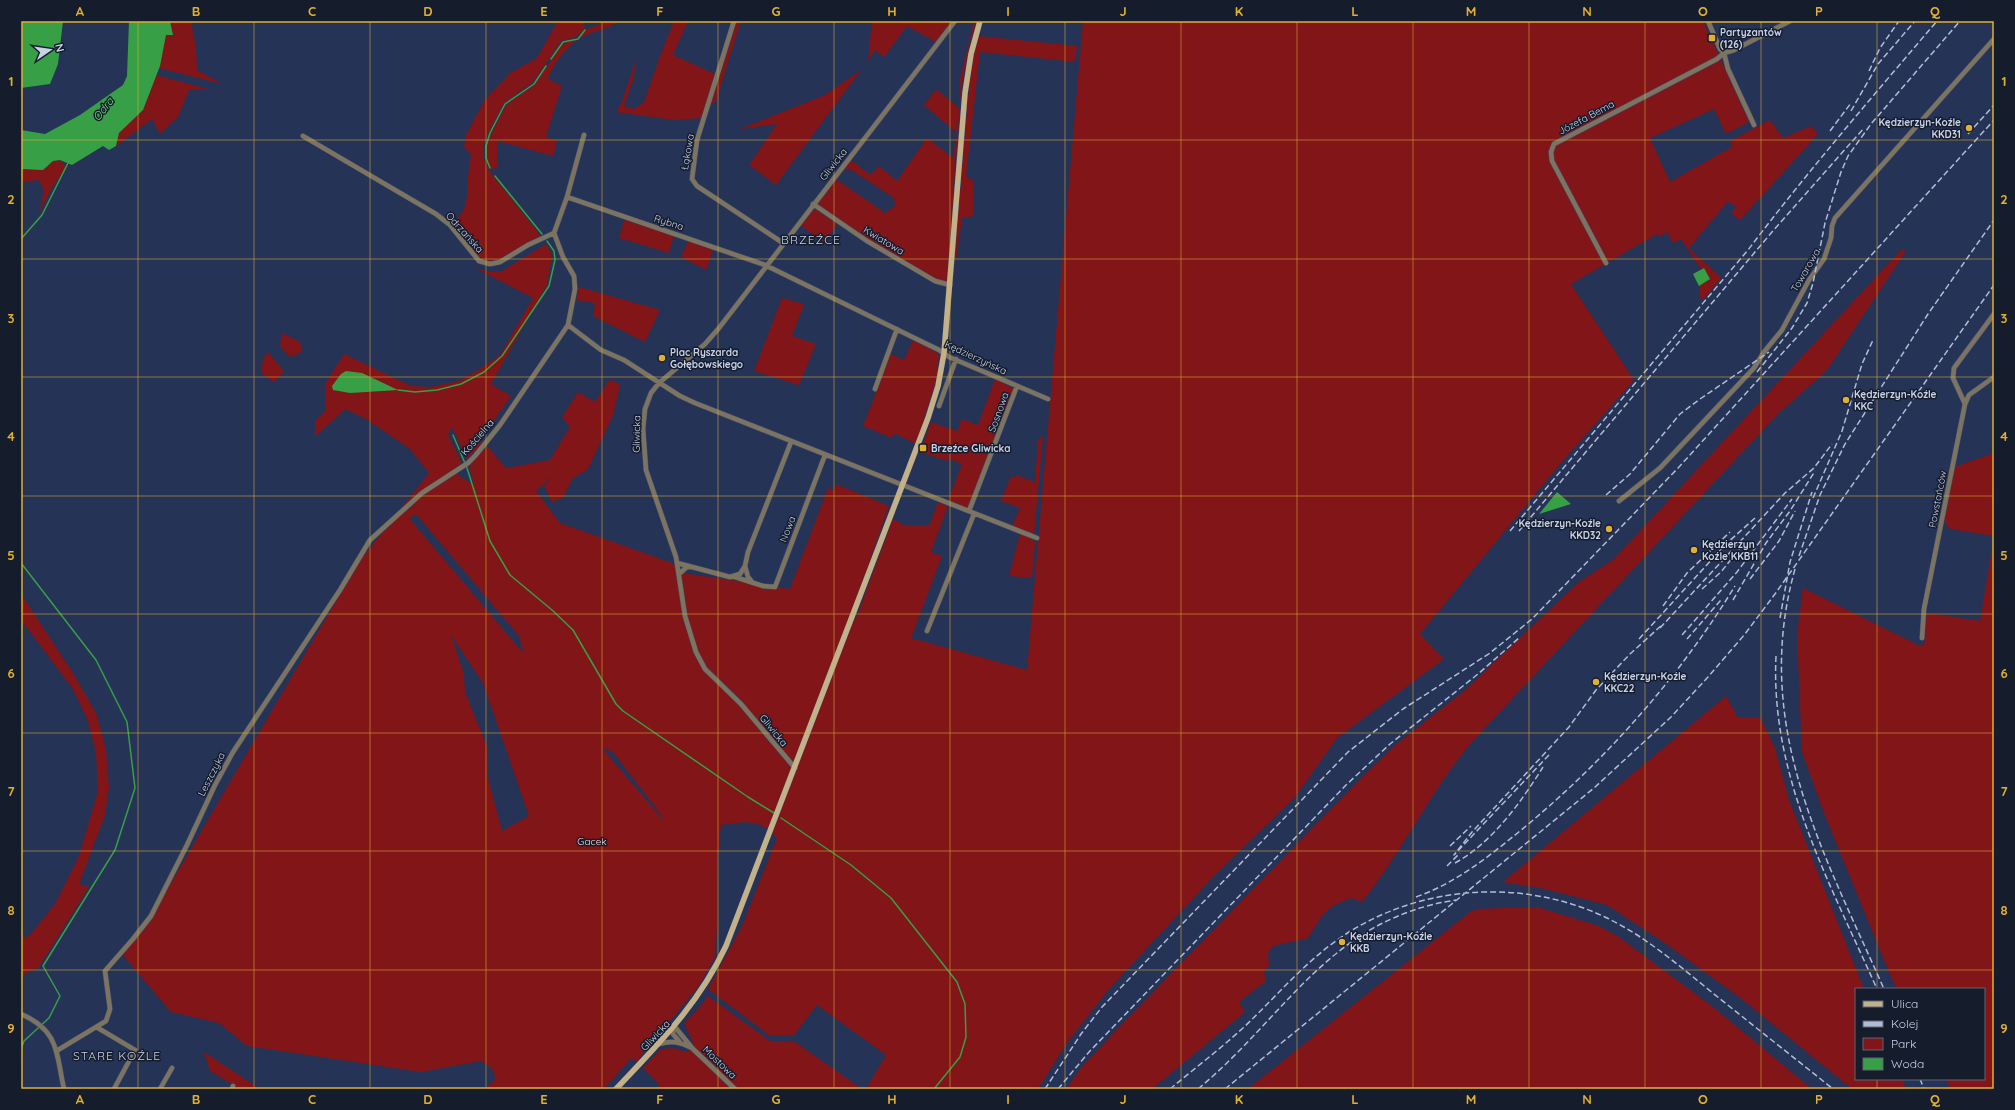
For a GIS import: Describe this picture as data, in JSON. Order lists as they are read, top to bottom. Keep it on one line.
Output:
{"streets":{"main road":["Gliwicka"],"street":["Józefa Bema","Łąkowa","Rybna","Odrzańska","Kwiatowa","Towarowa","Kędzierzyńska","Sosnowa","Kościelna","Powstańców","Nowa","Leszczyka","Mostowa"]},"crossings":[["Łąkowa","Gliwicka"],["Gliwicka","Rybna"],["Gliwicka","Kwiatowa"],["Gliwicka","Kędzierzyńska"],["Gliwicka","Nowa"],["Gliwicka","Mostowa"],["Rybna","Kędzierzyńska"],["Kędzierzyńska","Sosnowa"],["Kościelna","Leszczyka"]],"districts":["BRZEŹCE","STARE KOŹLE"],"water":["Odra"],"parks":["Gacek"],"places":{"transit":["Partyzantów (126)","Brzeźce Gliwicka"],"other":["Kędzierzyn-Koźle KKD31","Plac Ryszarda Gołębowskiego","Kędzierzyn-Koźle KKC","Kędzierzyn-Koźle KKD32","Kędzierzyn Koźle KKB11","Kędzierzyn-Koźle KKC22","Kędzierzyn-Koźle KKB"]},"legend":["Ulica","Kolej","Park","Woda"],"north":"right","grid":{"columns":["A","B","C","D","E","F","G","H","I","J","K","L","M","N","O","P","Q"],"rows":["1","2","3","4","5","6","7","8","9"]}}
